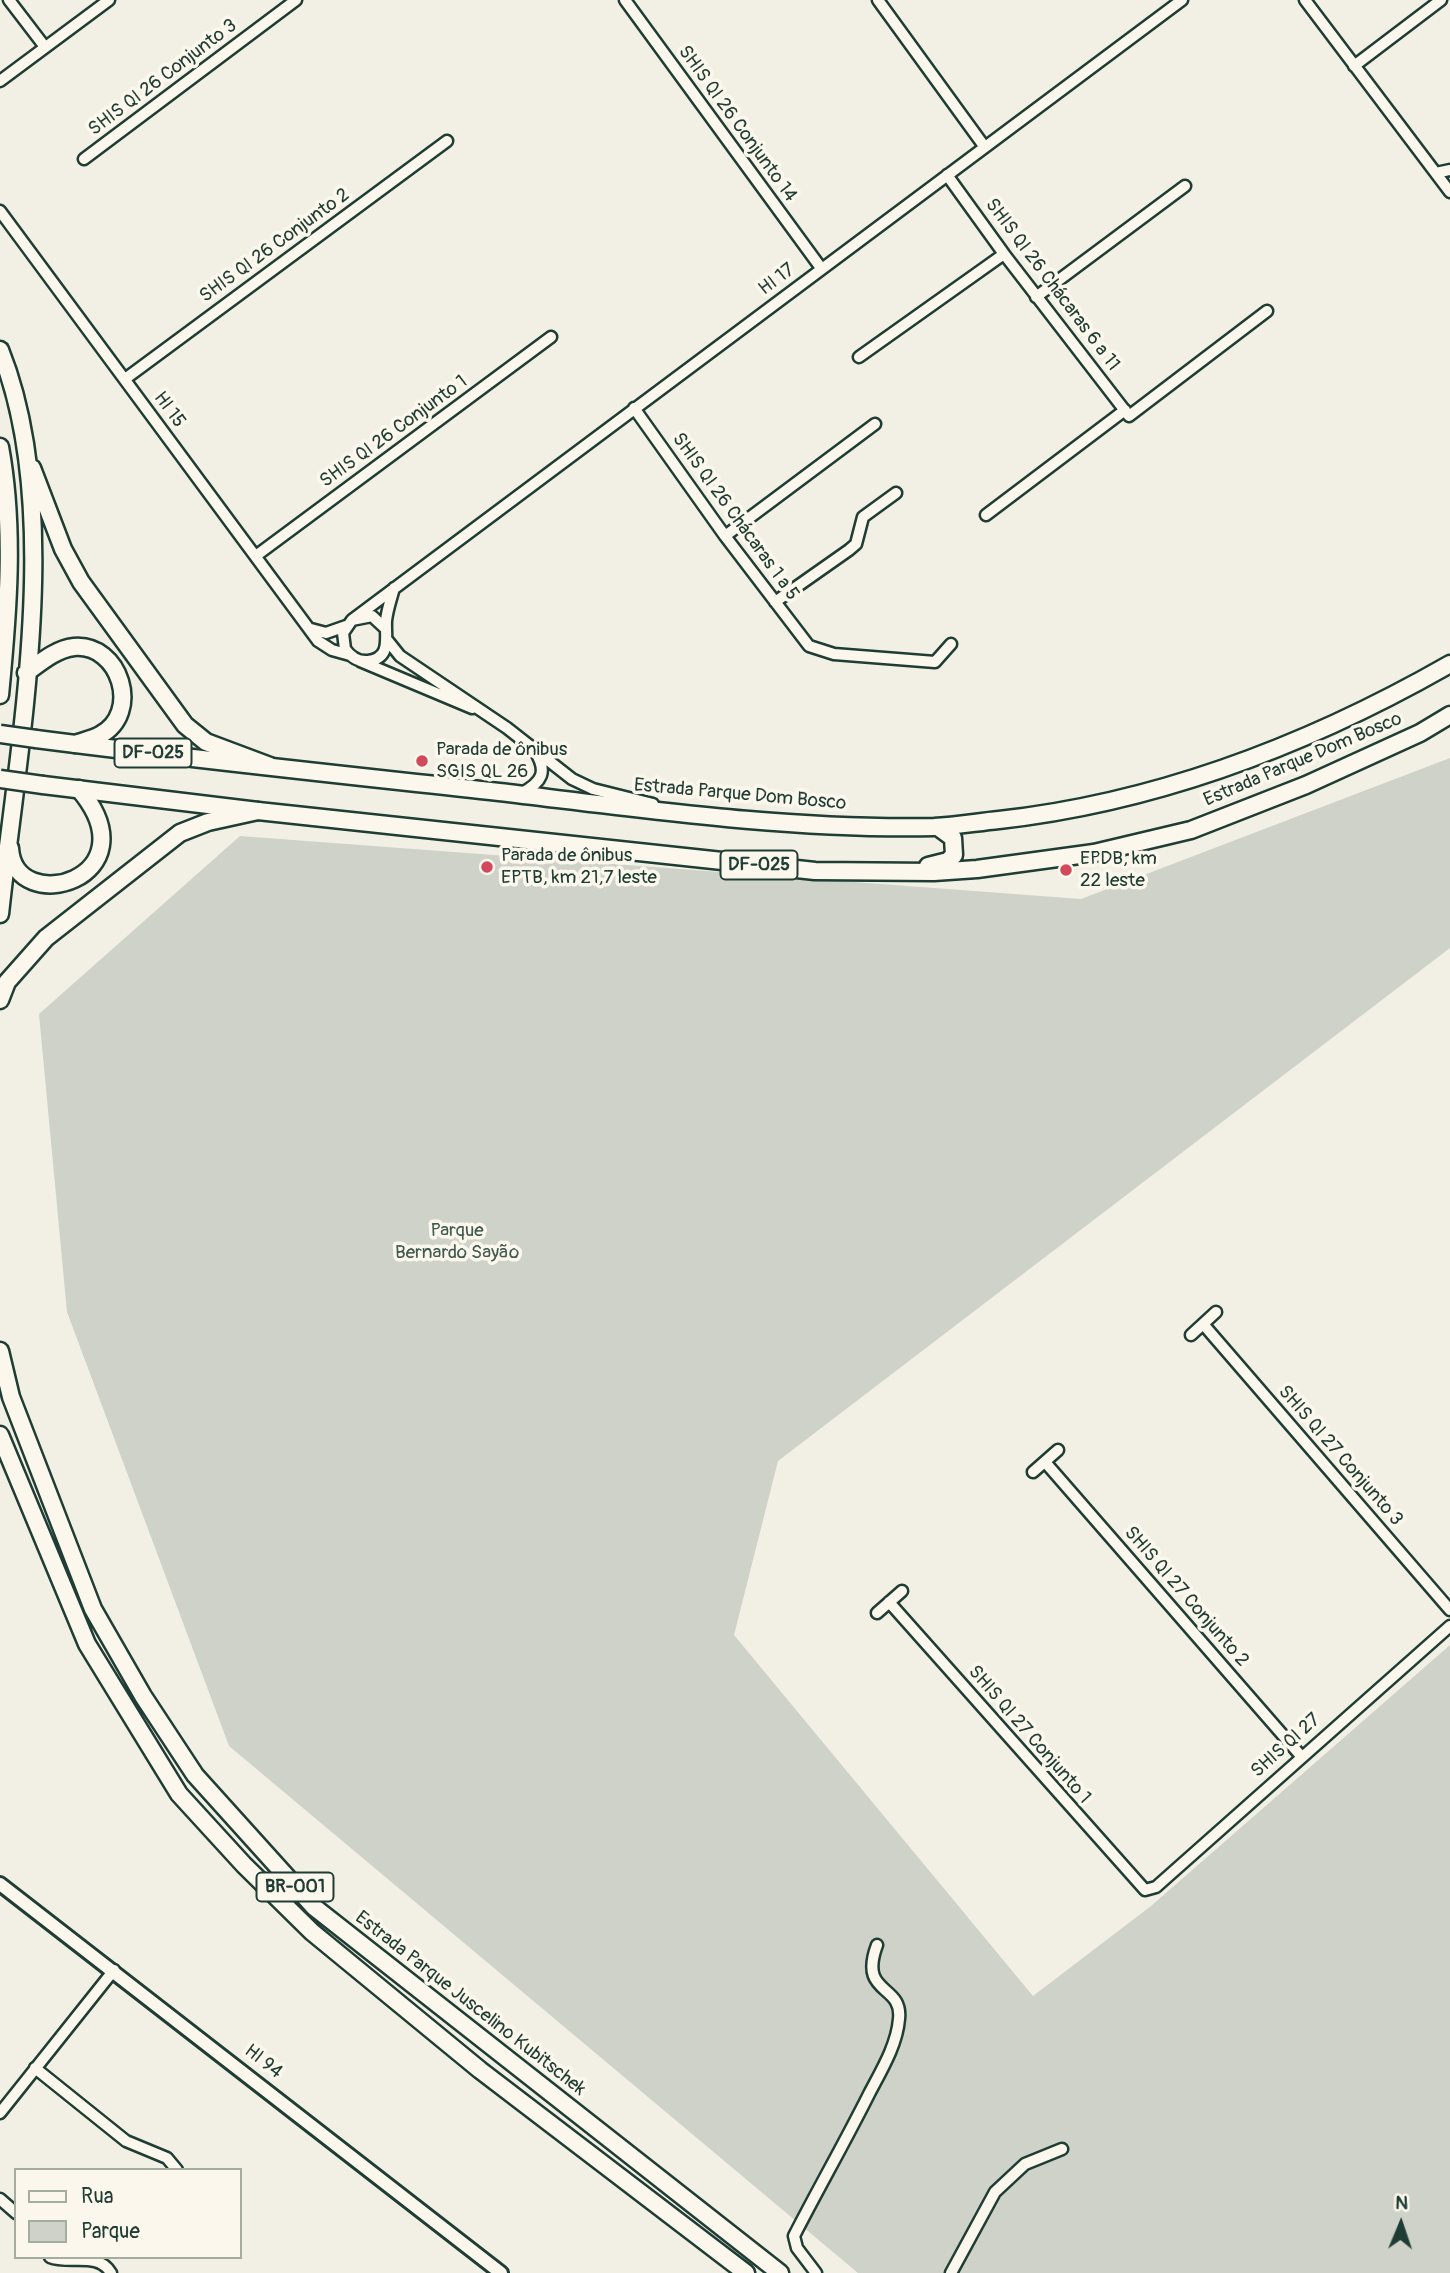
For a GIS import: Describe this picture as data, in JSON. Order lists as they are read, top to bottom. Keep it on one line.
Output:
{"streets":{"main road":["DF-025","Estrada Parque Dom Bosco","BR-001","Estrada Parque Juscelino Kubitschek"],"street":["SHIS QI 26 Conjunto 3","SHIS QI 26 Conjunto 14","SHIS QI 26 Conjunto 2","HI 17","SHIS QI 26 Chácaras 6 a 11","HI 15","SHIS QI 26 Conjunto 1","SHIS QI 26 Chácaras 1 a 5","SHIS QI 27 Conjunto 3","SHIS QI 27 Conjunto 2","SHIS QI 27 Conjunto 1","SHIS QI 27","HI 94"]},"crossings":[["SHIS QI 26 Conjunto 14","HI 17"],["SHIS QI 26 Conjunto 2","HI 15"],["HI 17","SHIS QI 26 Chácaras 6 a 11"],["HI 17","HI 15"],["HI 17","SHIS QI 26 Chácaras 1 a 5"],["HI 15","SHIS QI 26 Conjunto 1"],["SHIS QI 27 Conjunto 2","SHIS QI 27"],["SHIS QI 27 Conjunto 1","SHIS QI 27"]],"parks":["Parque Bernardo Sayão"],"places":["Parada de ônibus SGIS QL 26","Parada de ônibus EPTB, km 21,7 leste","EPDB, km 22 leste"],"legend":["Rua","Parque"],"north":"top"}
